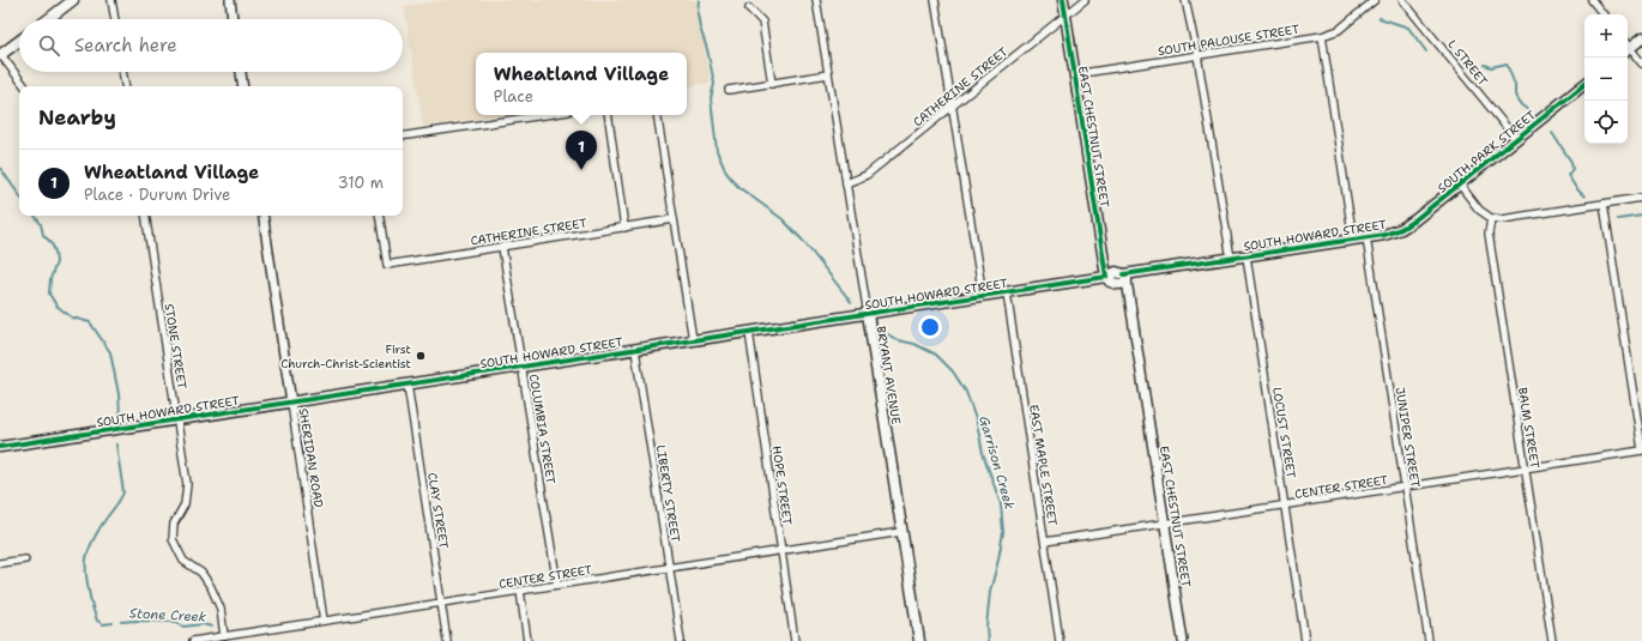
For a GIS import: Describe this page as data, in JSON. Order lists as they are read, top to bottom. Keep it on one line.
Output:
{"streets":{"main road":["EAST CHESTNUT STREET","SOUTH PARK STREET","SOUTH HOWARD STREET","BRYANT AVENUE"],"street":["SOUTH PALOUSE STREET","L STREET","CATHERINE STREET","STONE STREET","BALM STREET","COLUMBIA STREET","LOCUST STREET","JUNIPER STREET","SHERIDAN ROAD","EAST MAPLE STREET","HOPE STREET","CENTER STREET","LIBERTY STREET","CLAY STREET"]},"crossings":[["SOUTH PALOUSE STREET","EAST CHESTNUT STREET"],["L STREET","SOUTH PARK STREET"],["CATHERINE STREET","EAST CHESTNUT STREET"],["CATHERINE STREET","BRYANT AVENUE"],["CATHERINE STREET","COLUMBIA STREET"],["EAST CHESTNUT STREET","SOUTH HOWARD STREET"],["EAST CHESTNUT STREET","CENTER STREET"],["SOUTH PARK STREET","SOUTH HOWARD STREET"],["SOUTH HOWARD STREET","STONE STREET"],["SOUTH HOWARD STREET","BRYANT AVENUE"],["SOUTH HOWARD STREET","COLUMBIA STREET"],["SOUTH HOWARD STREET","LOCUST STREET"],["SOUTH HOWARD STREET","JUNIPER STREET"],["SOUTH HOWARD STREET","SHERIDAN ROAD"],["SOUTH HOWARD STREET","EAST MAPLE STREET"],["SOUTH HOWARD STREET","HOPE STREET"],["SOUTH HOWARD STREET","LIBERTY STREET"],["SOUTH HOWARD STREET","CLAY STREET"],["STONE STREET","CENTER STREET"],["BRYANT AVENUE","CENTER STREET"],["BALM STREET","CENTER STREET"],["COLUMBIA STREET","CENTER STREET"],["LOCUST STREET","CENTER STREET"],["JUNIPER STREET","CENTER STREET"],["SHERIDAN ROAD","CENTER STREET"],["EAST MAPLE STREET","CENTER STREET"],["HOPE STREET","CENTER STREET"],["CENTER STREET","LIBERTY STREET"],["CENTER STREET","CLAY STREET"]],"water":["Garrison Creek","Stone Creek"],"places":["First Church-Christ-Scientist"],"page":{"map_buttons":["+","−"],"search":"Search here","popup":["Wheatland Village","Place"],"heading":"Nearby","pins":"1","list":[{"mark":"1","name":"Wheatland Village","note":"Place · Durum Drive","value":"310 m"}]}}
